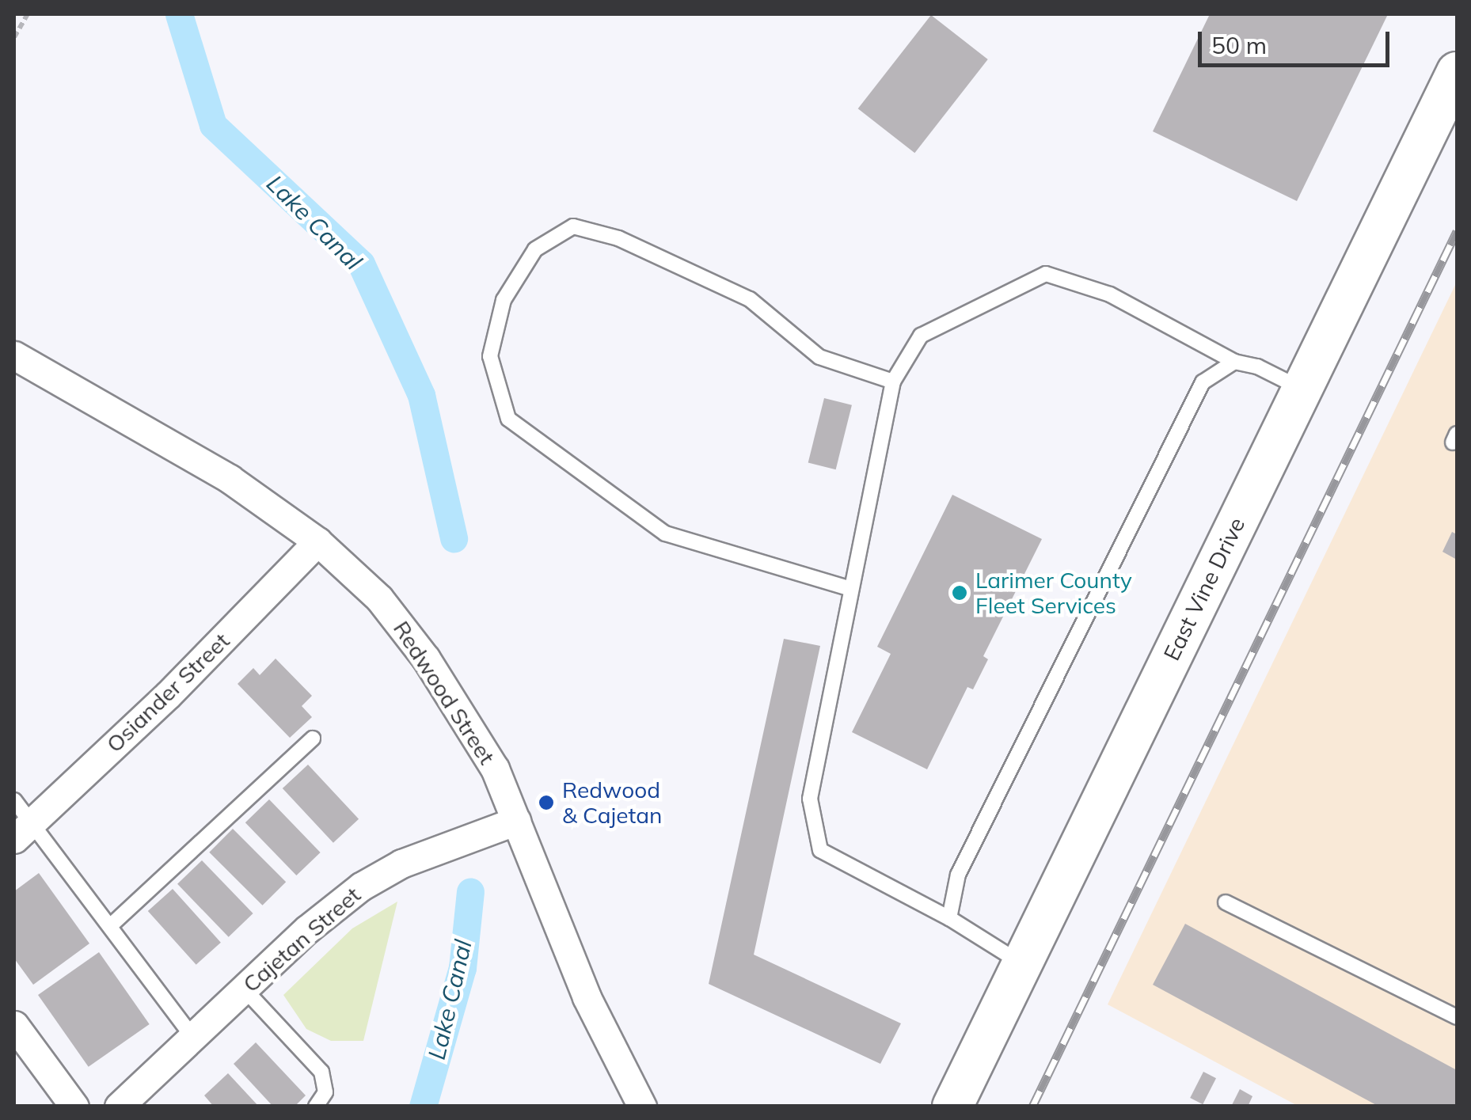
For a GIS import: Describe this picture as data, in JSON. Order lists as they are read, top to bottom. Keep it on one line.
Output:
{"streets":{"main road":["East Vine Drive"],"street":["Osiander Street","Redwood Street","Cajetan Street"]},"crossings":[["Osiander Street","Redwood Street"],["Redwood Street","Cajetan Street"]],"water":["Lake Canal"],"places":["Larimer County Fleet Services","Redwood & Cajetan"],"scale_bar":"50 m"}
